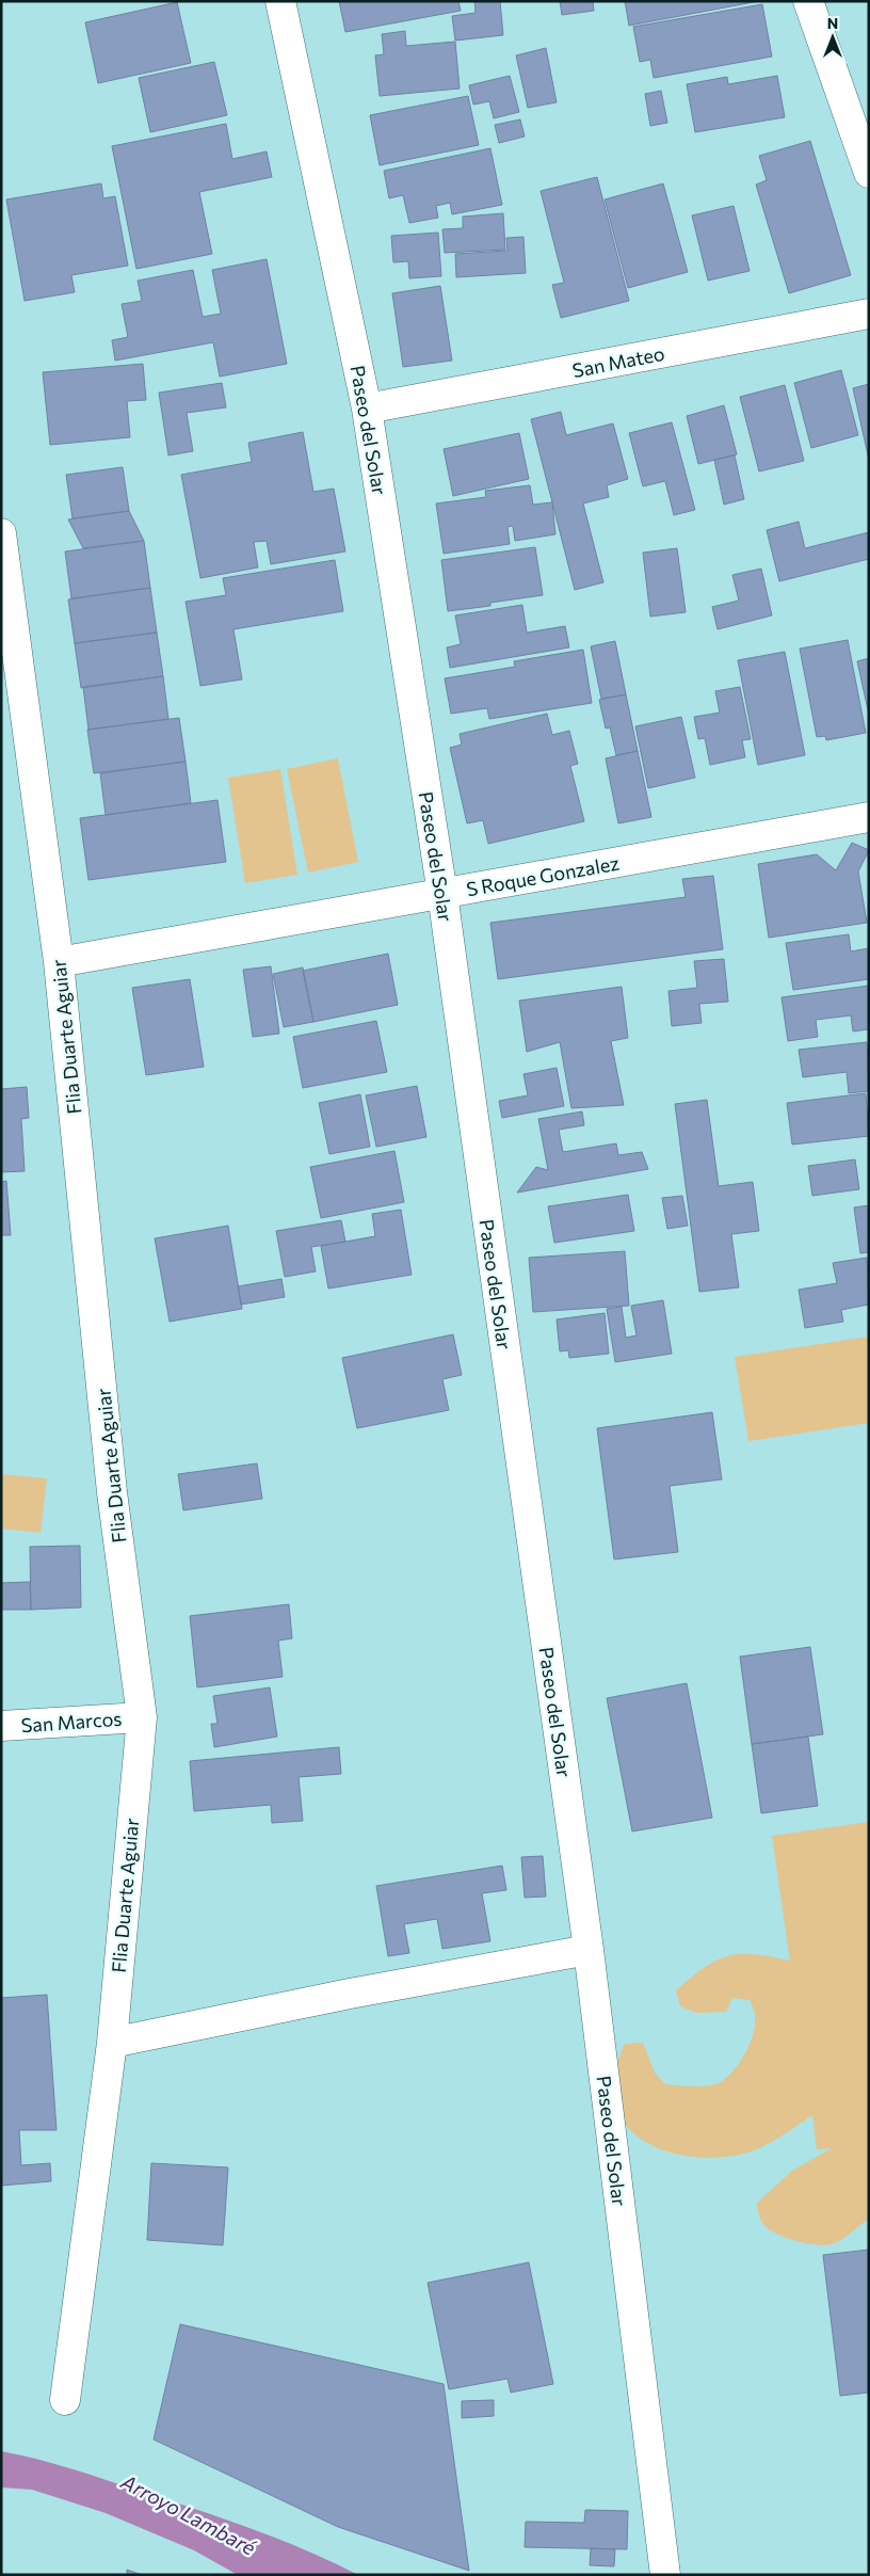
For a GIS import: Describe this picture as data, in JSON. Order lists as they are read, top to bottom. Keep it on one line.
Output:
{"streets":{"street":["San Mateo","Paseo del Solar","S Roque Gonzalez","Flia Duarte Aguiar","San Marcos"]},"crossings":[["San Mateo","Paseo del Solar"],["Paseo del Solar","S Roque Gonzalez"],["S Roque Gonzalez","Flia Duarte Aguiar"],["Flia Duarte Aguiar","San Marcos"]],"water":["Arroyo Lambaré"],"north":"top"}
